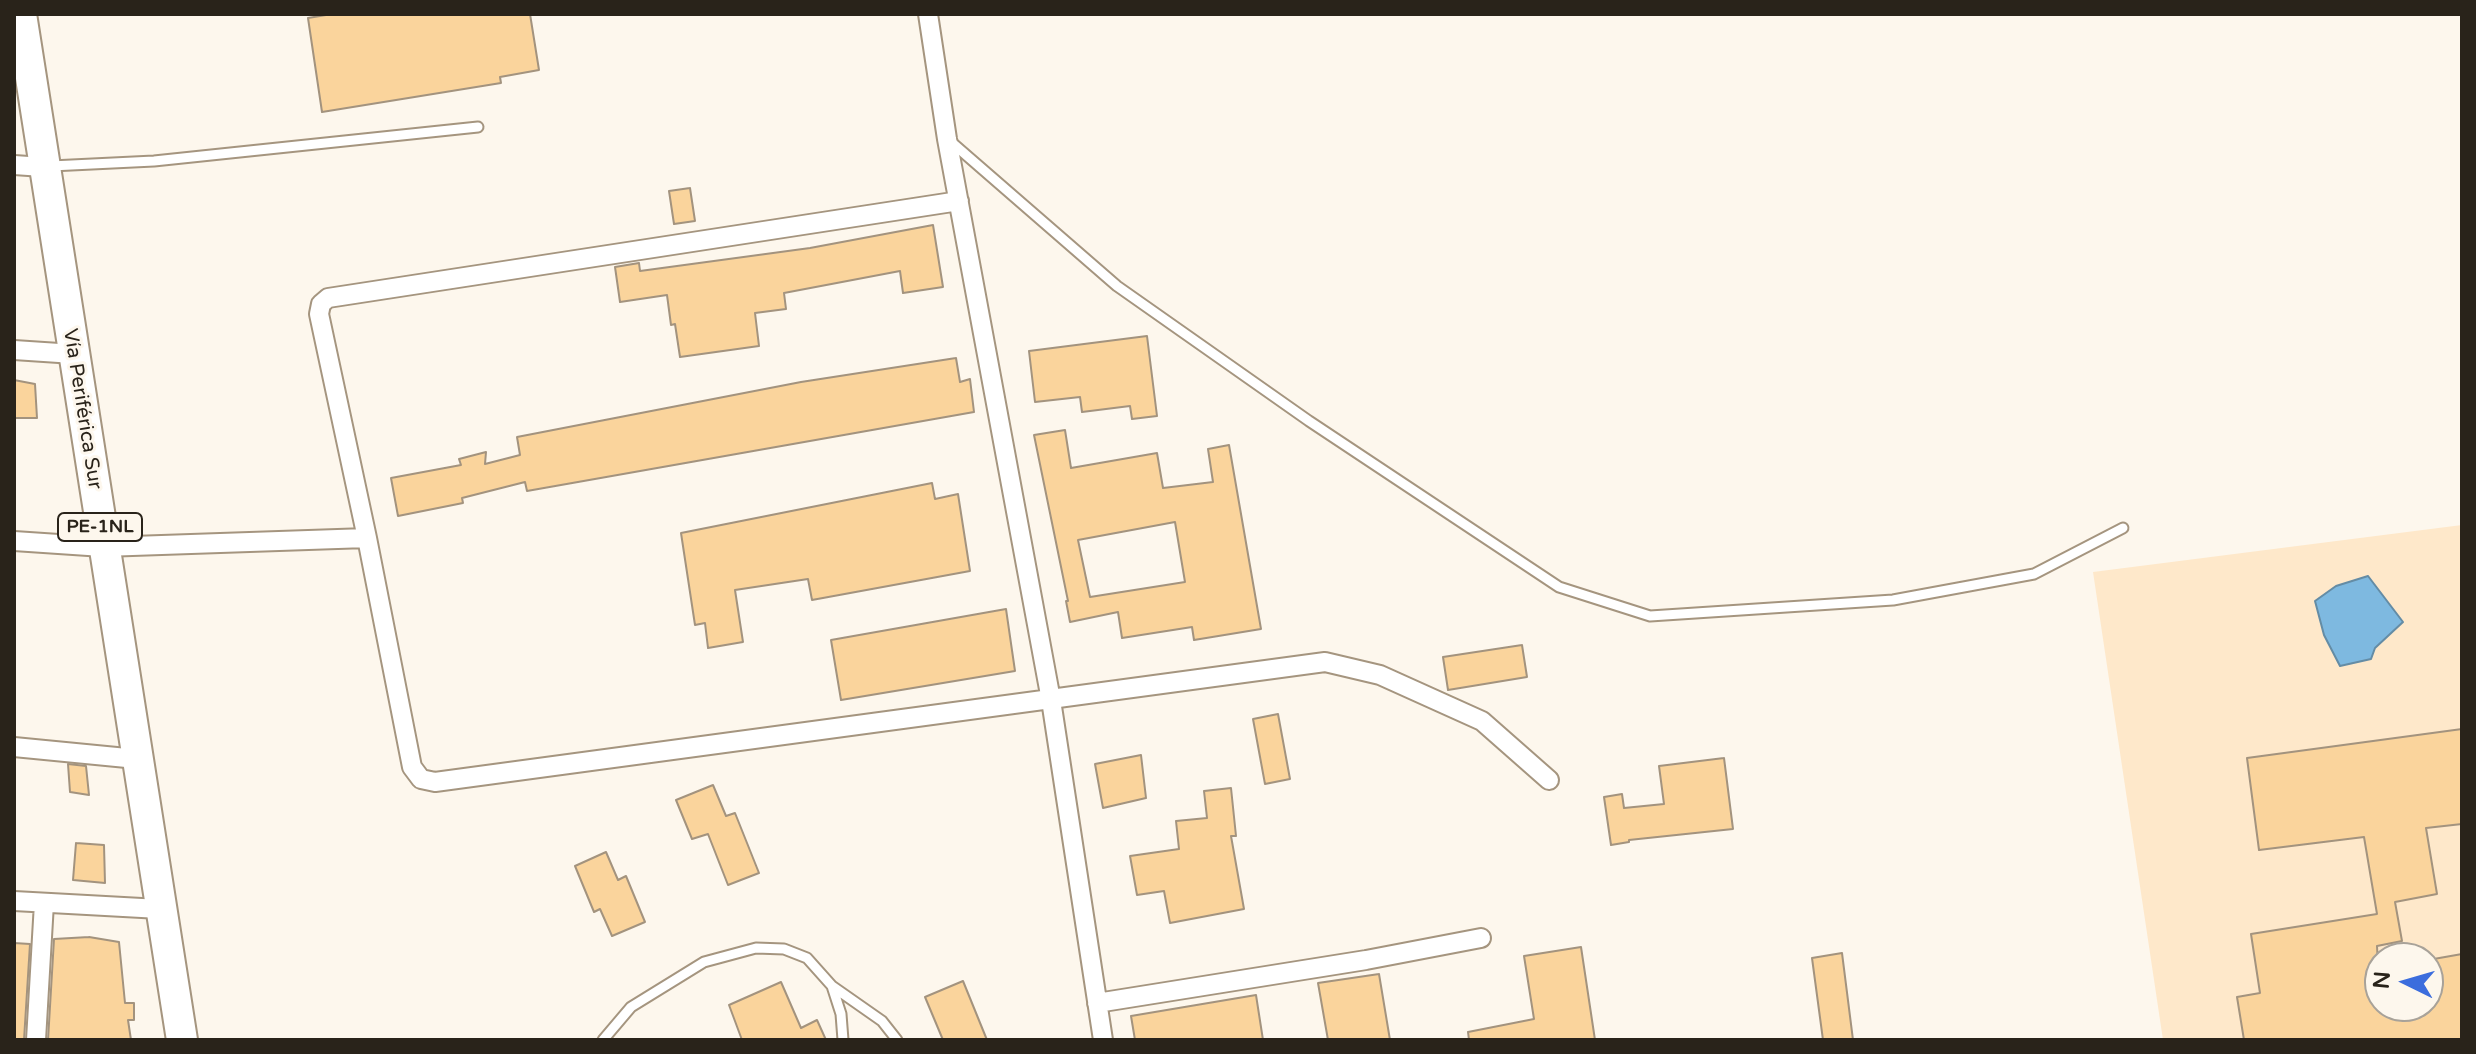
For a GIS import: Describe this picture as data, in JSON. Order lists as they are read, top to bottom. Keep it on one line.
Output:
{"streets":{"highway":["Vía Periférica Sur","PE-1NL"]},"north":"left"}
